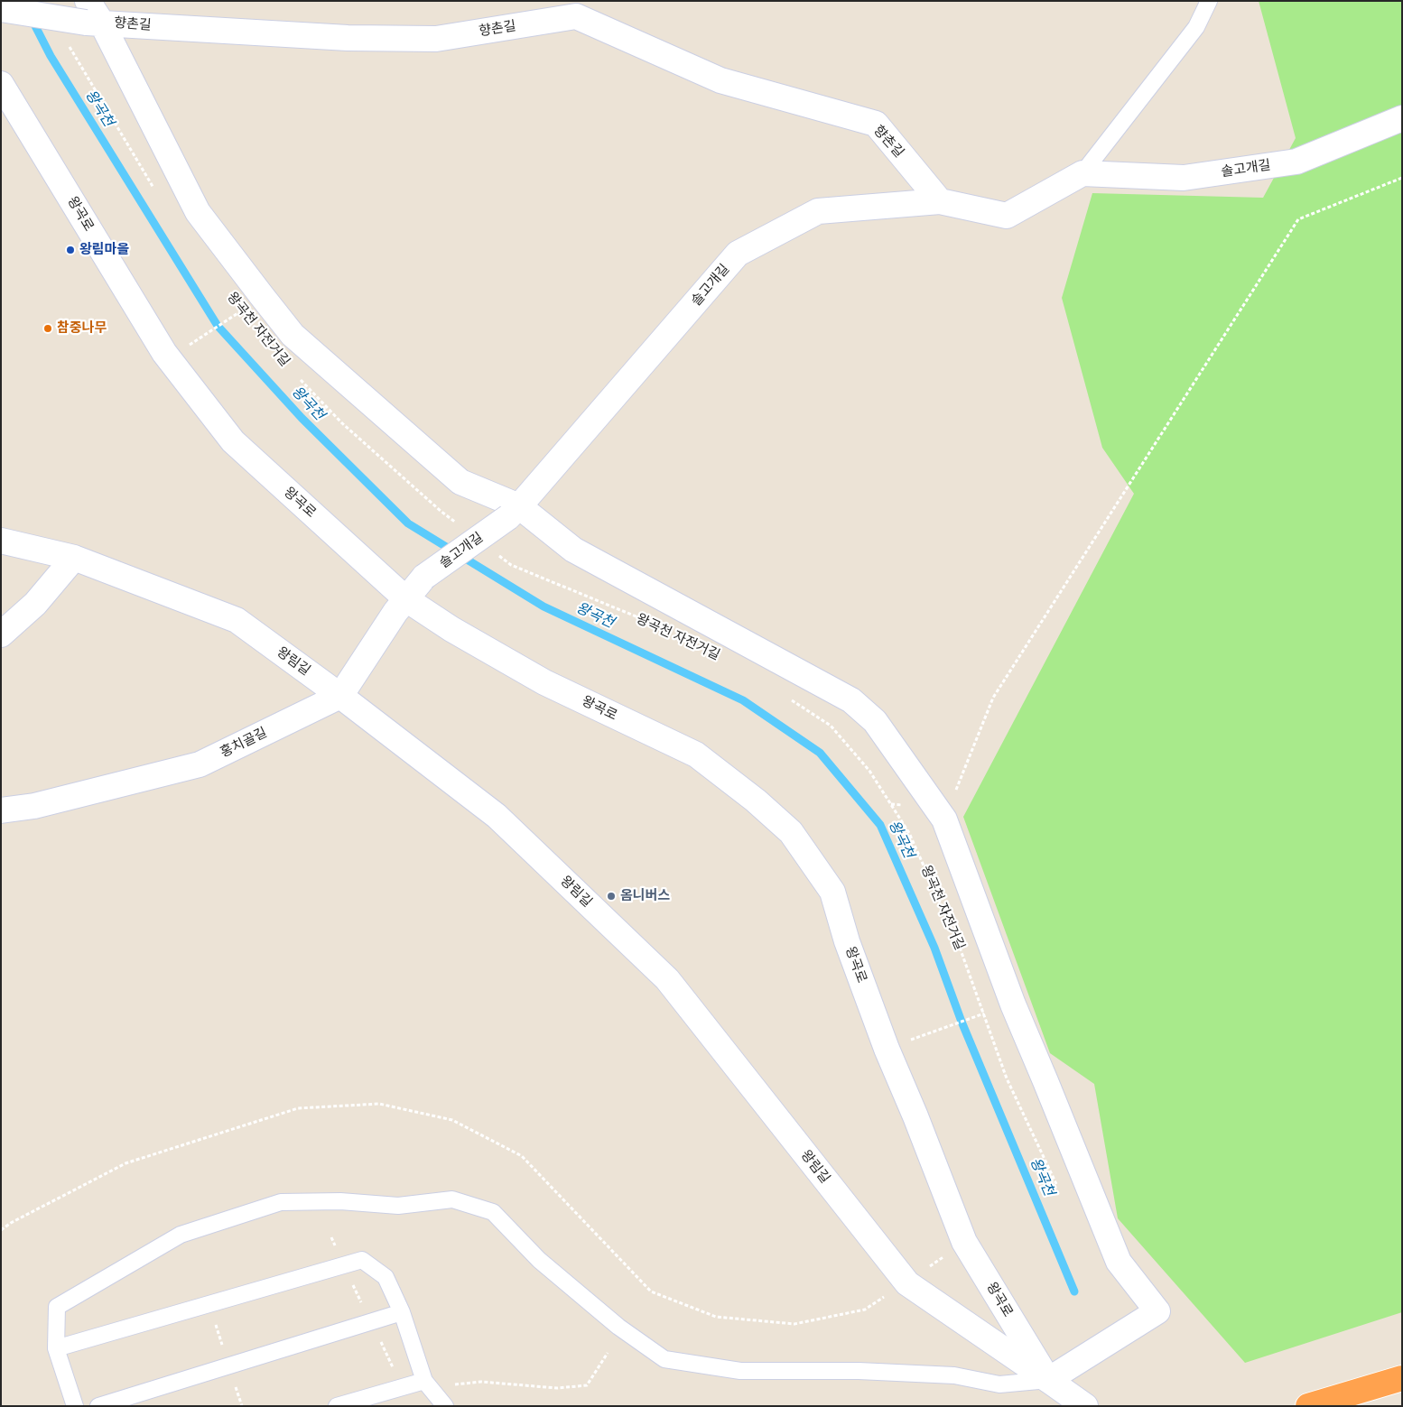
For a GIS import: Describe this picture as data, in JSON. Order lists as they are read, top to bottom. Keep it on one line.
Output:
{"streets":{"street":["향촌길","솔고개길","왕곡로","왕림길","홍치골길"],"path":["왕곡천 자전거길"]},"crossings":[["향촌길","솔고개길"],["솔고개길","왕곡로"],["왕곡로","왕림길"],["왕림길","홍치골길"]],"water":["왕곡천"],"places":["왕림마을","참중나무","옴니버스"]}
